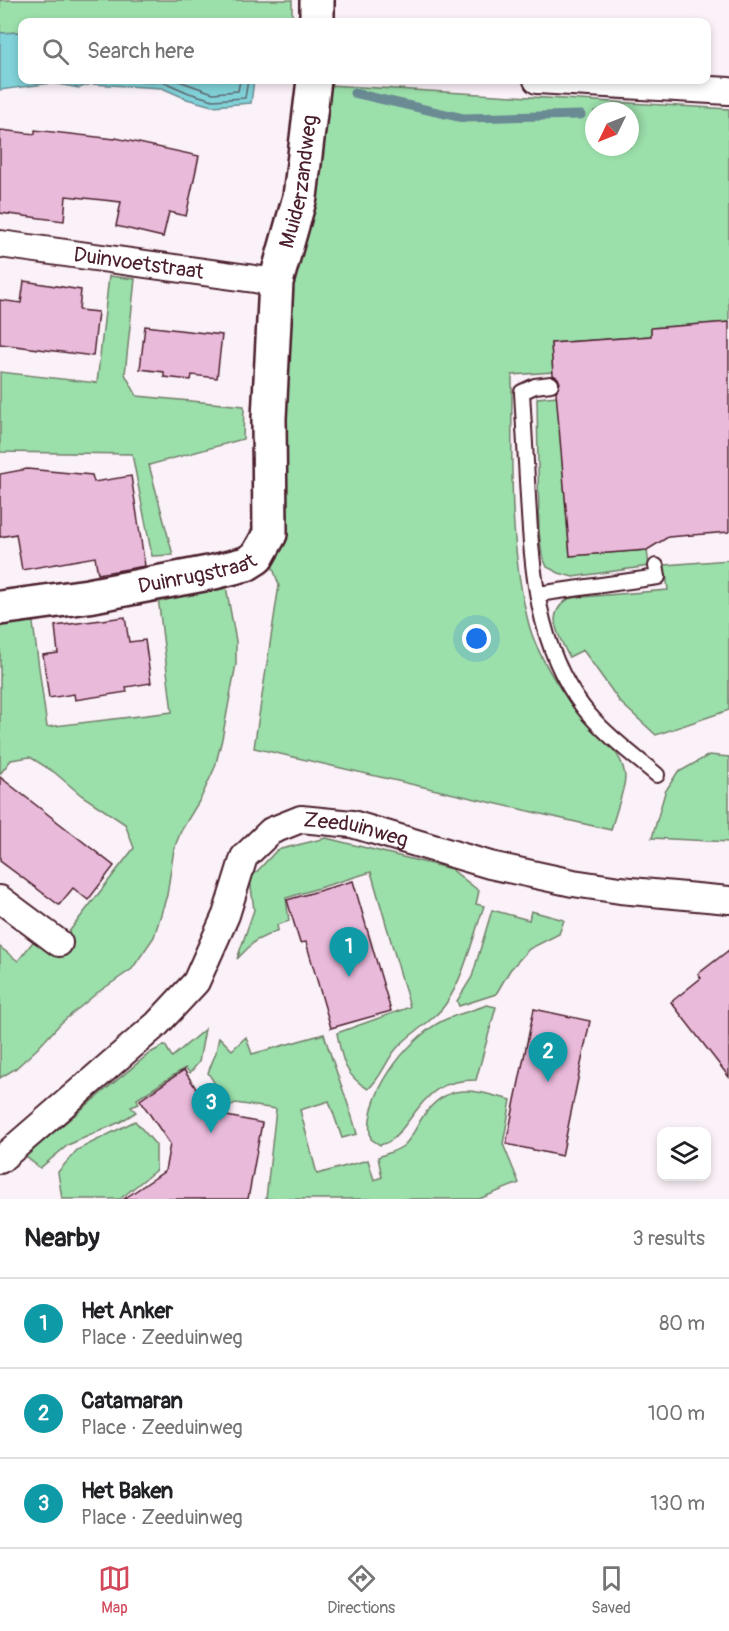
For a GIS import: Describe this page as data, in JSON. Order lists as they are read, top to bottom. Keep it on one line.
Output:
{"streets":{"street":["Muiderzandweg","Duinvoetstraat","Duinrugstraat","Zeeduinweg"]},"crossings":[["Muiderzandweg","Duinvoetstraat"],["Muiderzandweg","Duinrugstraat"],["Duinvoetstraat","Duinrugstraat"]],"north":"bottom left","page":{"search":"Search here","pins":["1","2","3"],"heading":["Nearby","3 results"],"list":[{"mark":"1","name":"Het Anker","note":"Place · Zeeduinweg","value":"80 m"},{"mark":"2","name":"Catamaran","note":"Place · Zeeduinweg","value":"100 m"},{"mark":"3","name":"Het Baken","note":"Place · Zeeduinweg","value":"130 m"}],"nav":["Map","Directions","Saved"]}}
